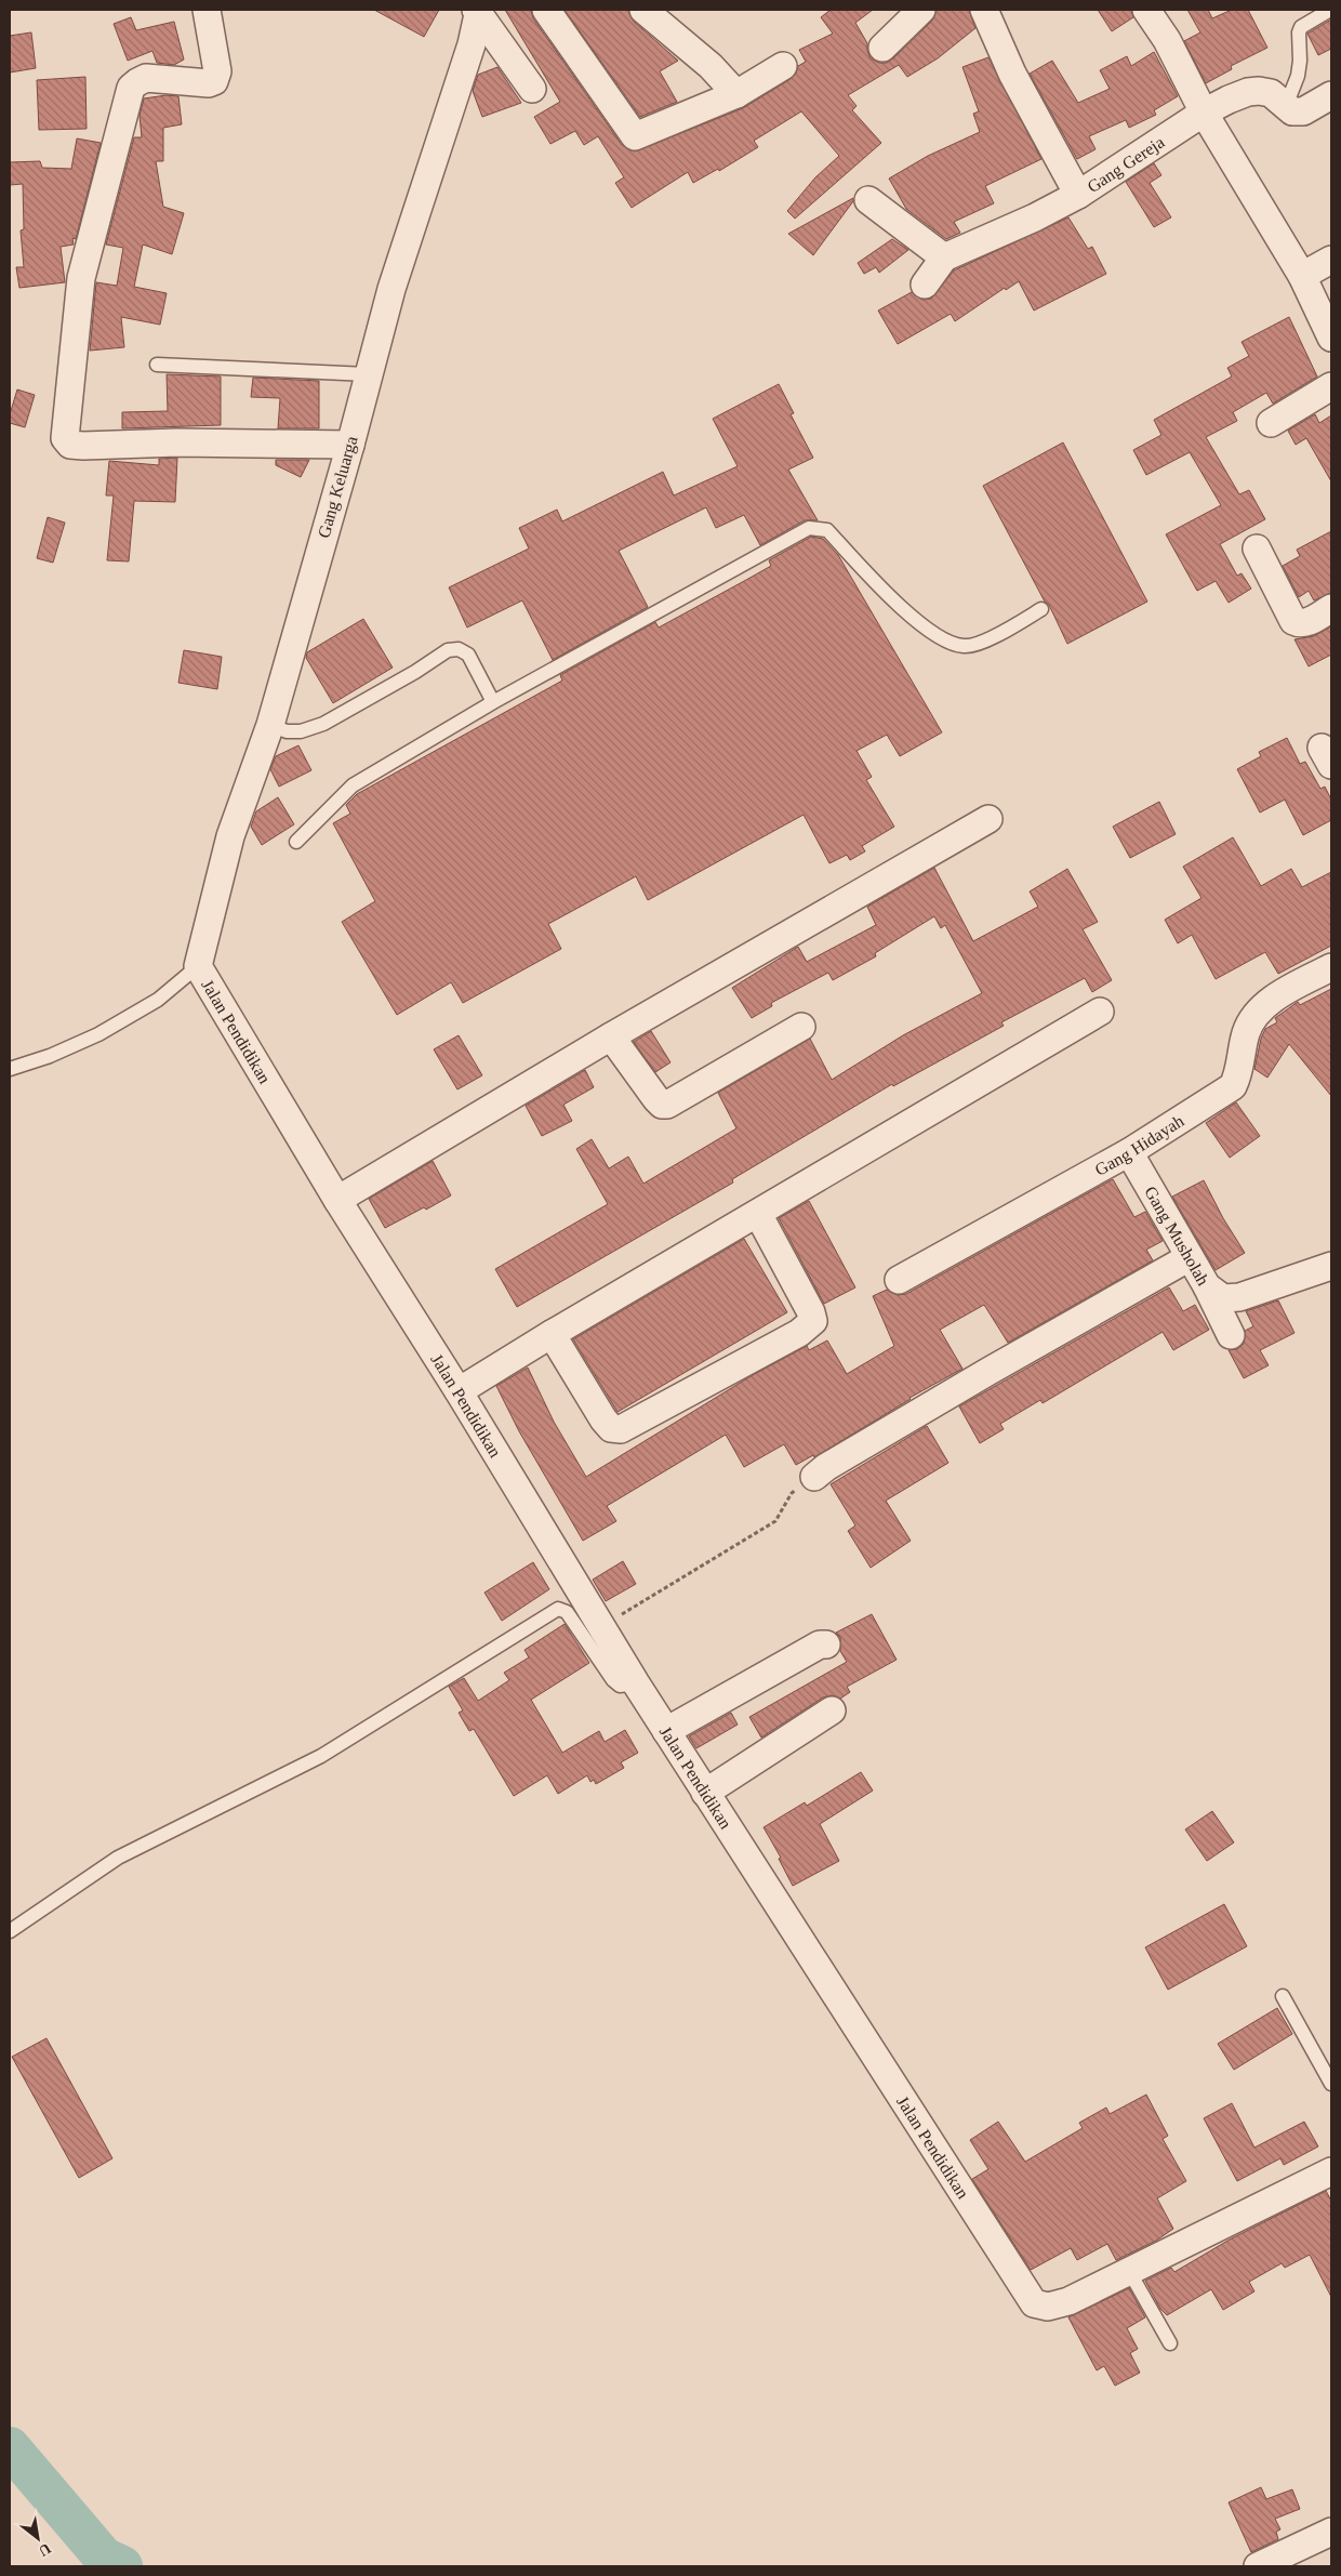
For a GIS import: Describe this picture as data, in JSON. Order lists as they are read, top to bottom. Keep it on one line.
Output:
{"streets":{"street":["Gang Gereja","Gang Keluarga","Jalan Pendidikan","Gang Hidayah","Gang Musholah"]},"crossings":[["Gang Keluarga","Jalan Pendidikan"],["Gang Hidayah","Gang Musholah"]],"north":"bottom right"}
